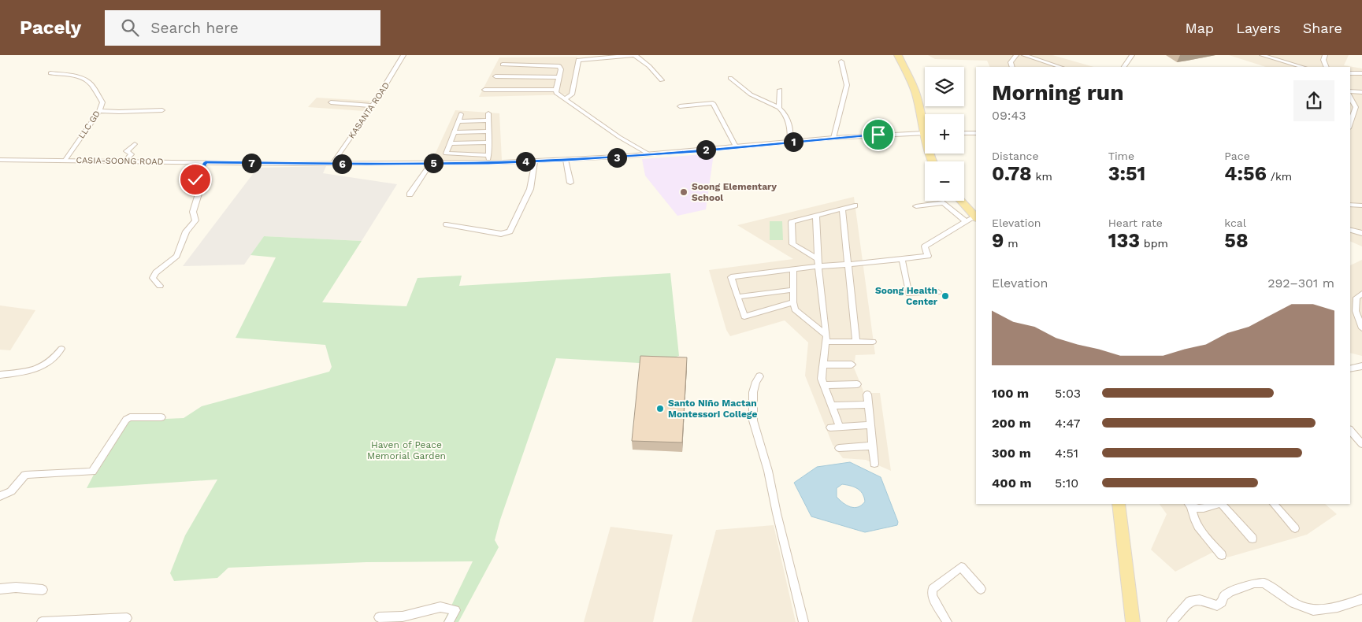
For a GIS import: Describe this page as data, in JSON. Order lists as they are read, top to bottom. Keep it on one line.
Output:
{"streets":{"street":["KASANTA ROAD","LLC GD","CASIA-SOONG ROAD"]},"crossings":[["KASANTA ROAD","CASIA-SOONG ROAD"],["LLC GD","CASIA-SOONG ROAD"]],"parks":["Haven of Peace Memorial Garden"],"places":["Soong Elementary School","Soong Health Center","Santo Niño Mactan Montessori College"],"page":{"header":"Pacely","search":"Search here","nav":["Map","Layers","Share"],"map_buttons":["+","−"],"heading":["Morning run","09:43"],"pins":["1","2","3","4","5","7","6"],"stats":[["Distance","0.78 km"],["Time","3:51"],["Pace","4:56 /km"],["Elevation","9 m"],["Heart rate","133 bpm"],["kcal","58"]],"chart":["Elevation","292–301 m"],"list":[{"name":"100 m","note":"5:03"},{"name":"200 m","note":"4:47"},{"name":"300 m","note":"4:51"},{"name":"400 m","note":"5:10"}]}}
